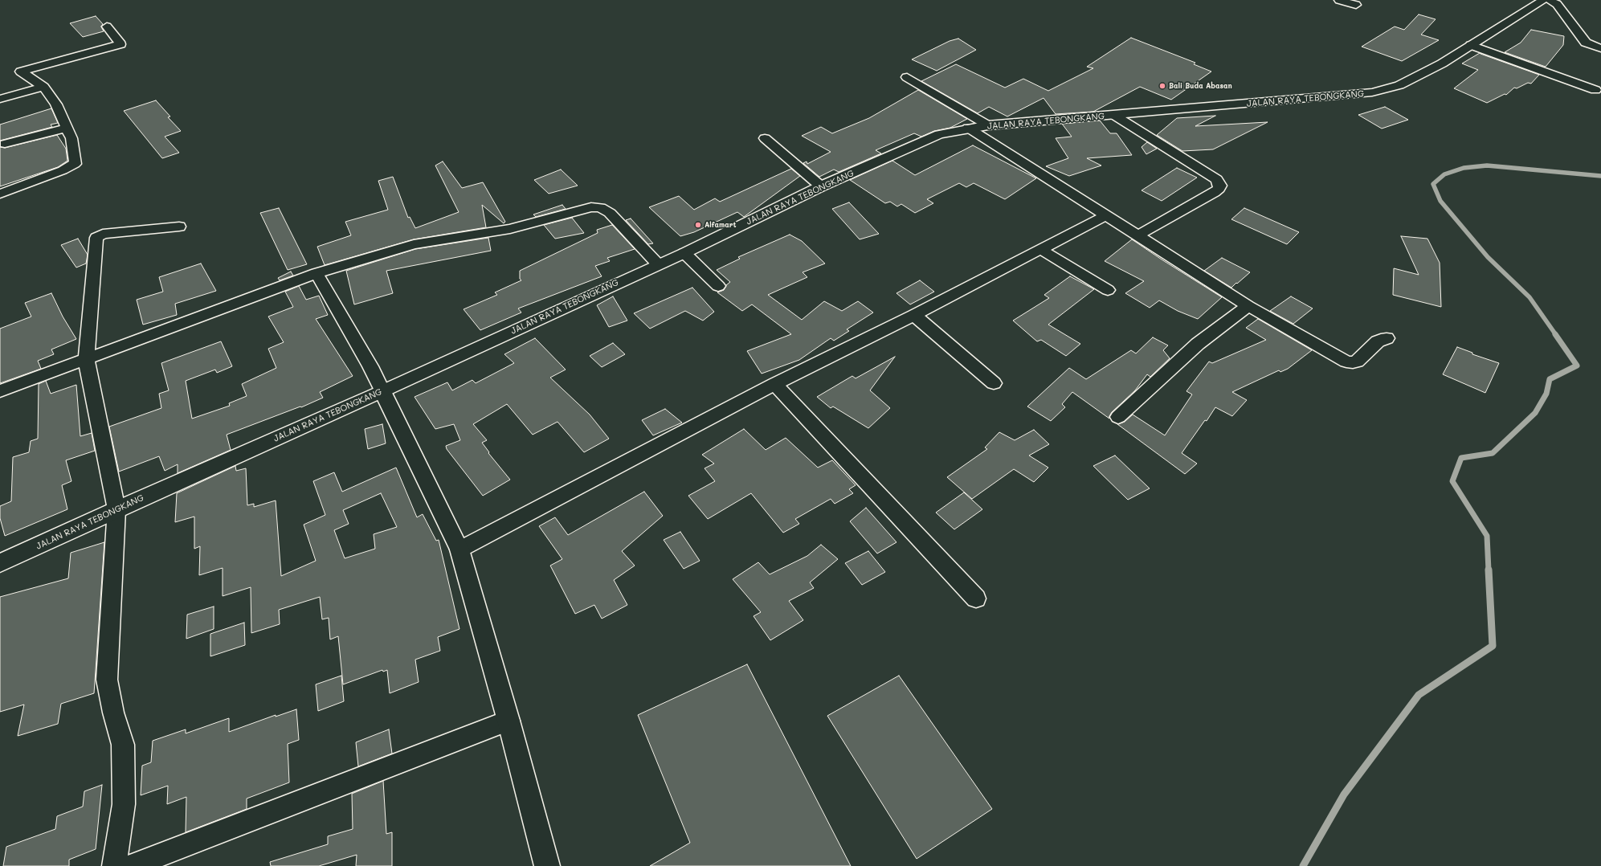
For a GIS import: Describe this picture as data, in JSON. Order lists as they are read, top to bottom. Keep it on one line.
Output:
{"streets":{"main road":["JALAN RAYA TEBONGKANG"]},"places":["Bali Buda Abasan","Alfamart"]}
